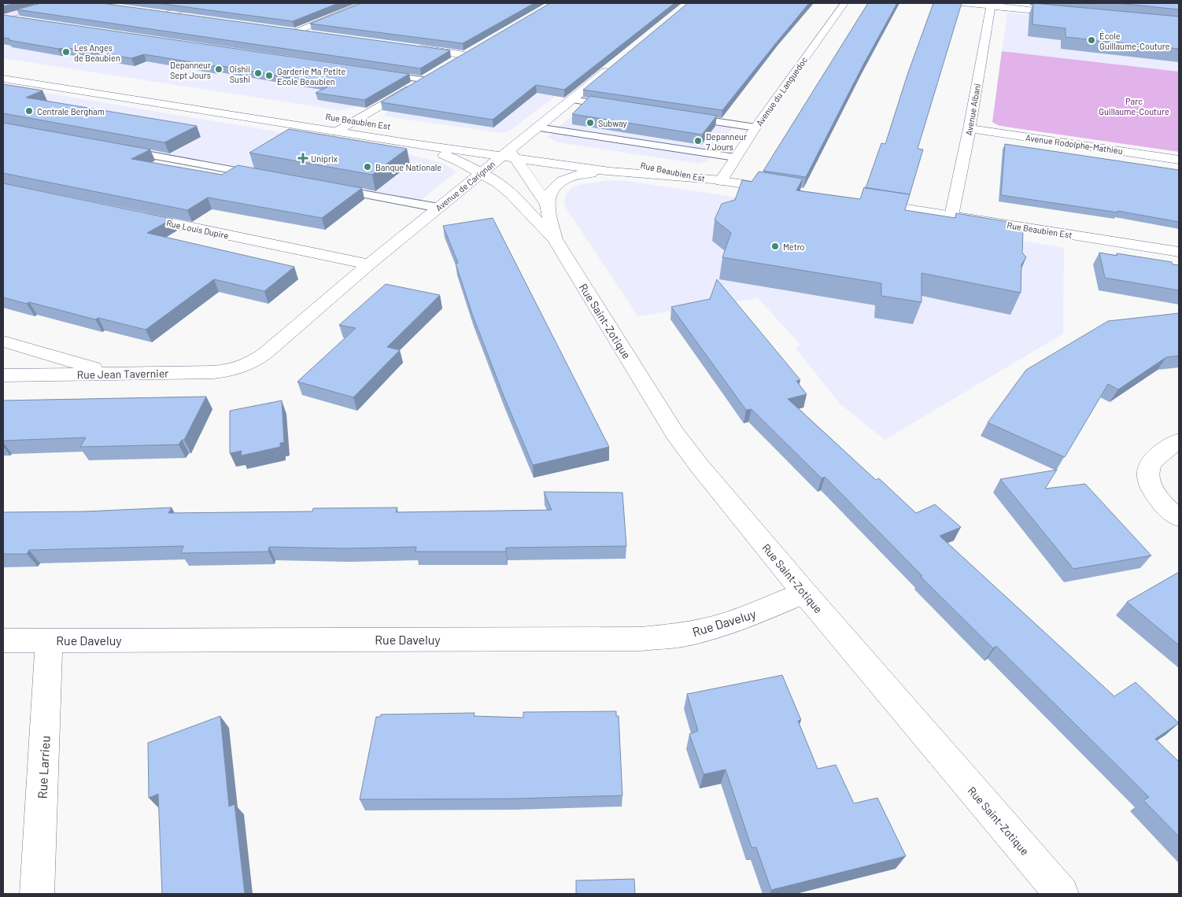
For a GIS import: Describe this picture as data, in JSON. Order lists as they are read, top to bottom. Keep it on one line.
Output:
{"streets":{"street":["Avenue du Languedoc","Avenue Albani","Rue Beaubien Est","Avenue Rodolphe-Mathieu","Avenue de Carignan","Rue Louis Dupire","Rue Saint-Zotique","Rue Jean Tavernier","Rue Daveluy","Rue Larrieu"]},"crossings":[["Avenue du Languedoc","Rue Beaubien Est"],["Avenue Albani","Rue Beaubien Est"],["Avenue Albani","Avenue Rodolphe-Mathieu"],["Rue Beaubien Est","Avenue de Carignan"],["Rue Beaubien Est","Rue Saint-Zotique"],["Avenue de Carignan","Rue Louis Dupire"],["Avenue de Carignan","Rue Saint-Zotique"],["Avenue de Carignan","Rue Jean Tavernier"],["Rue Saint-Zotique","Rue Daveluy"],["Rue Daveluy","Rue Larrieu"]],"parks":["Parc Guillaume-Couture"],"places":{"other":["École Guillaume-Couture","Les Anges de Beaubien","Depanneur Sept Jours","Oishii Sushi","Garderie Ma Petite Ecole Beaubien","Centrale Bergham","Subway","Depanneur 7 Jours","Banque Nationale","Metro"],"health":["Uniprix"]}}
